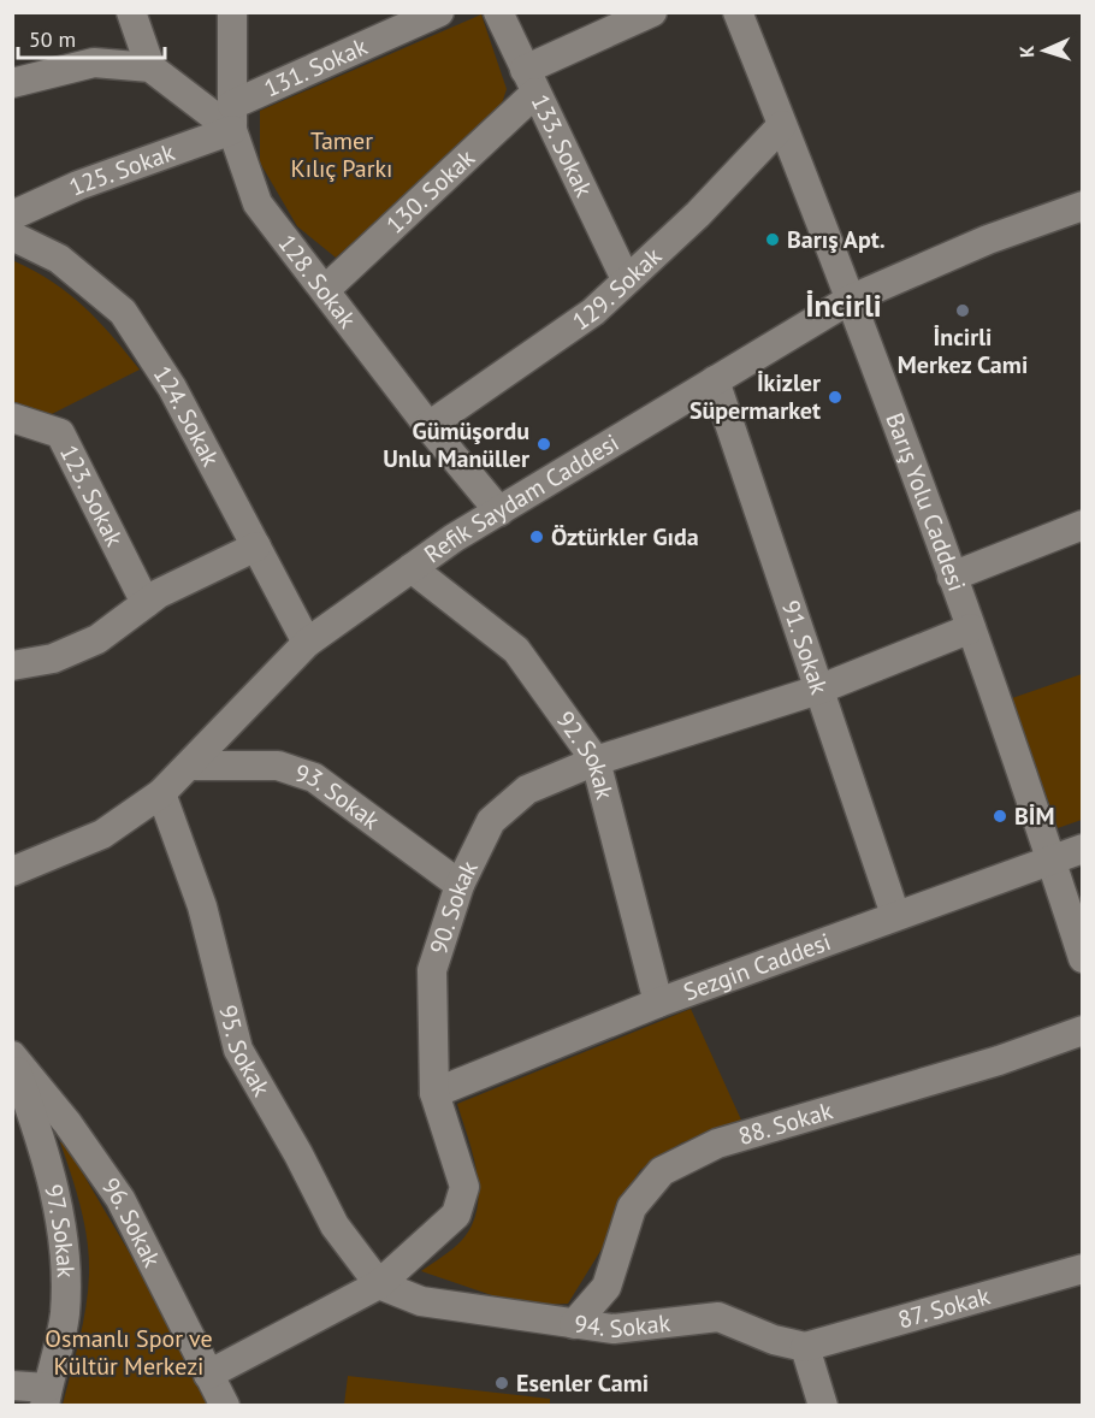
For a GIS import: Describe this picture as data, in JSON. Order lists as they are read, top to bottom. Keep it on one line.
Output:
{"streets":{"street":["131. Sokak","133. Sokak","125. Sokak","130. Sokak","128. Sokak","129. Sokak","124. Sokak","123. Sokak","Refik Saydam Caddesi","Barış Yolu Caddesi","91. Sokak","92. Sokak","93. Sokak","90. Sokak","Sezgin Caddesi","95. Sokak","88. Sokak","96. Sokak","97. Sokak","87. Sokak","94. Sokak"]},"crossings":[["131. Sokak","125. Sokak"],["131. Sokak","128. Sokak"],["133. Sokak","130. Sokak"],["133. Sokak","129. Sokak"],["125. Sokak","128. Sokak"],["130. Sokak","128. Sokak"],["128. Sokak","129. Sokak"],["128. Sokak","Refik Saydam Caddesi"],["129. Sokak","Barış Yolu Caddesi"],["124. Sokak","Refik Saydam Caddesi"],["Refik Saydam Caddesi","Barış Yolu Caddesi"],["Refik Saydam Caddesi","91. Sokak"],["Refik Saydam Caddesi","92. Sokak"],["Refik Saydam Caddesi","93. Sokak"],["Refik Saydam Caddesi","95. Sokak"],["Barış Yolu Caddesi","90. Sokak"],["Barış Yolu Caddesi","Sezgin Caddesi"],["91. Sokak","90. Sokak"],["91. Sokak","Sezgin Caddesi"],["92. Sokak","90. Sokak"],["92. Sokak","Sezgin Caddesi"],["93. Sokak","90. Sokak"],["90. Sokak","Sezgin Caddesi"],["90. Sokak","95. Sokak"],["90. Sokak","96. Sokak"],["90. Sokak","94. Sokak"],["95. Sokak","94. Sokak"],["88. Sokak","94. Sokak"],["96. Sokak","97. Sokak"],["87. Sokak","94. Sokak"]],"districts":["İncirli"],"parks":["Tamer Kılıç Parkı","Osmanlı Spor ve Kültür Merkezi"],"places":["Barış Apt.","İncirli Merkez Cami","İkizler Süpermarket","Gümüşordu Unlu Manüller","Öztürkler Gıda","BİM","Esenler Cami"],"scale_bar":"50 m","north":"left"}
